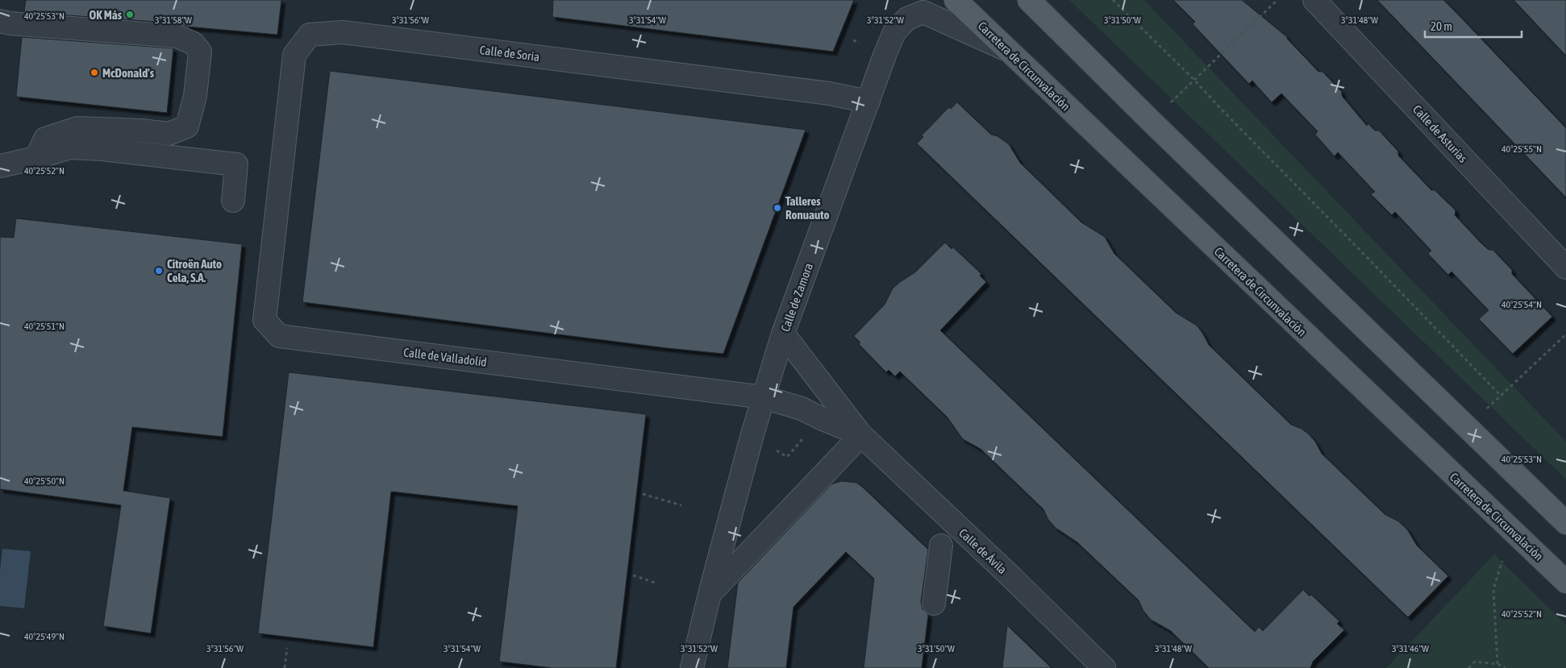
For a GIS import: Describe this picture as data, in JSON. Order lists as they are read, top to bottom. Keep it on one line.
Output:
{"streets":{"main road":["Carretera de Circunvalación"],"street":["Calle de Soria","Calle de Asturias","Calle de Zamora","Calle de Valladolid","Calle de Ávila"]},"crossings":[["Calle de Soria","Calle de Zamora"],["Calle de Soria","Calle de Valladolid"],["Carretera de Circunvalación","Calle de Zamora"],["Calle de Zamora","Calle de Valladolid"],["Calle de Zamora","Calle de Ávila"],["Calle de Valladolid","Calle de Ávila"]],"places":["OK Más","McDonald's","Talleres Ronuauto","Citroën Auto Cela, S.A."],"scale_bar":"20 m","coordinates":["40°25'53\"N","3°31'58\"W","3°31'56\"W","3°31'54\"W","3°31'52\"W","3°31'50\"W","3°31'48\"W","40°25'55\"N","40°25'52\"N","40°25'54\"N","40°25'51\"N","40°25'50\"N","40°25'49\"N","3°31'46\"W"]}
